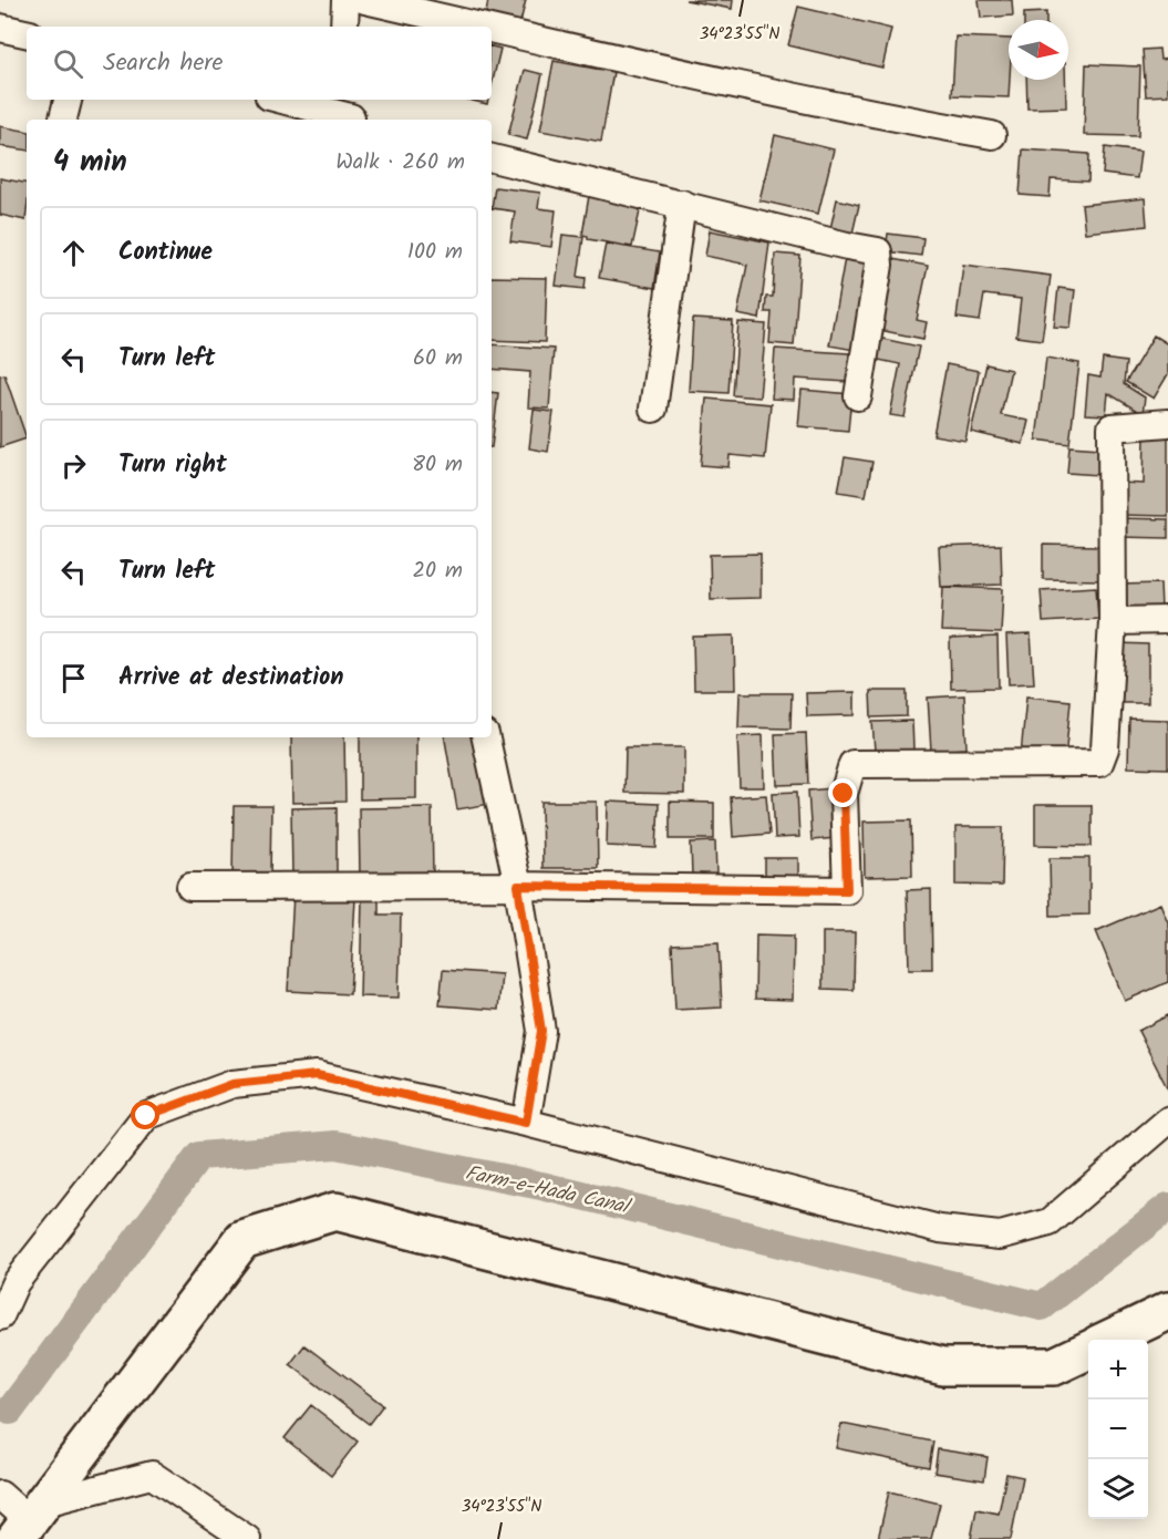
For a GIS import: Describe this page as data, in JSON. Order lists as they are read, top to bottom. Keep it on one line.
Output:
{"water":["Farm-e-Hada Canal"],"north":"right","page":{"search":"Search here","heading":["4 min","Walk · 260 m"],"list":[["Continue","100 m"],["Turn left","60 m"],["Turn right","80 m"],["Turn left","20 m"],"Arrive at destination"],"map_buttons":["+","−"]},"coordinates":["34°23'55\"N"]}
